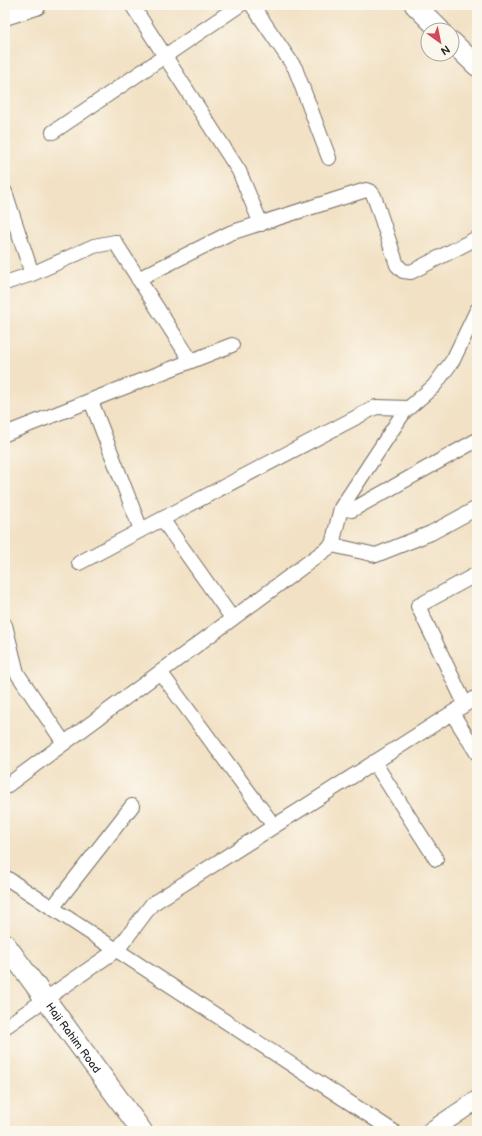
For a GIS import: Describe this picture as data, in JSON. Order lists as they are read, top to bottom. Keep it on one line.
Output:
{"streets":{"main road":["Haji Rahim Road"]},"north":"bottom right"}
